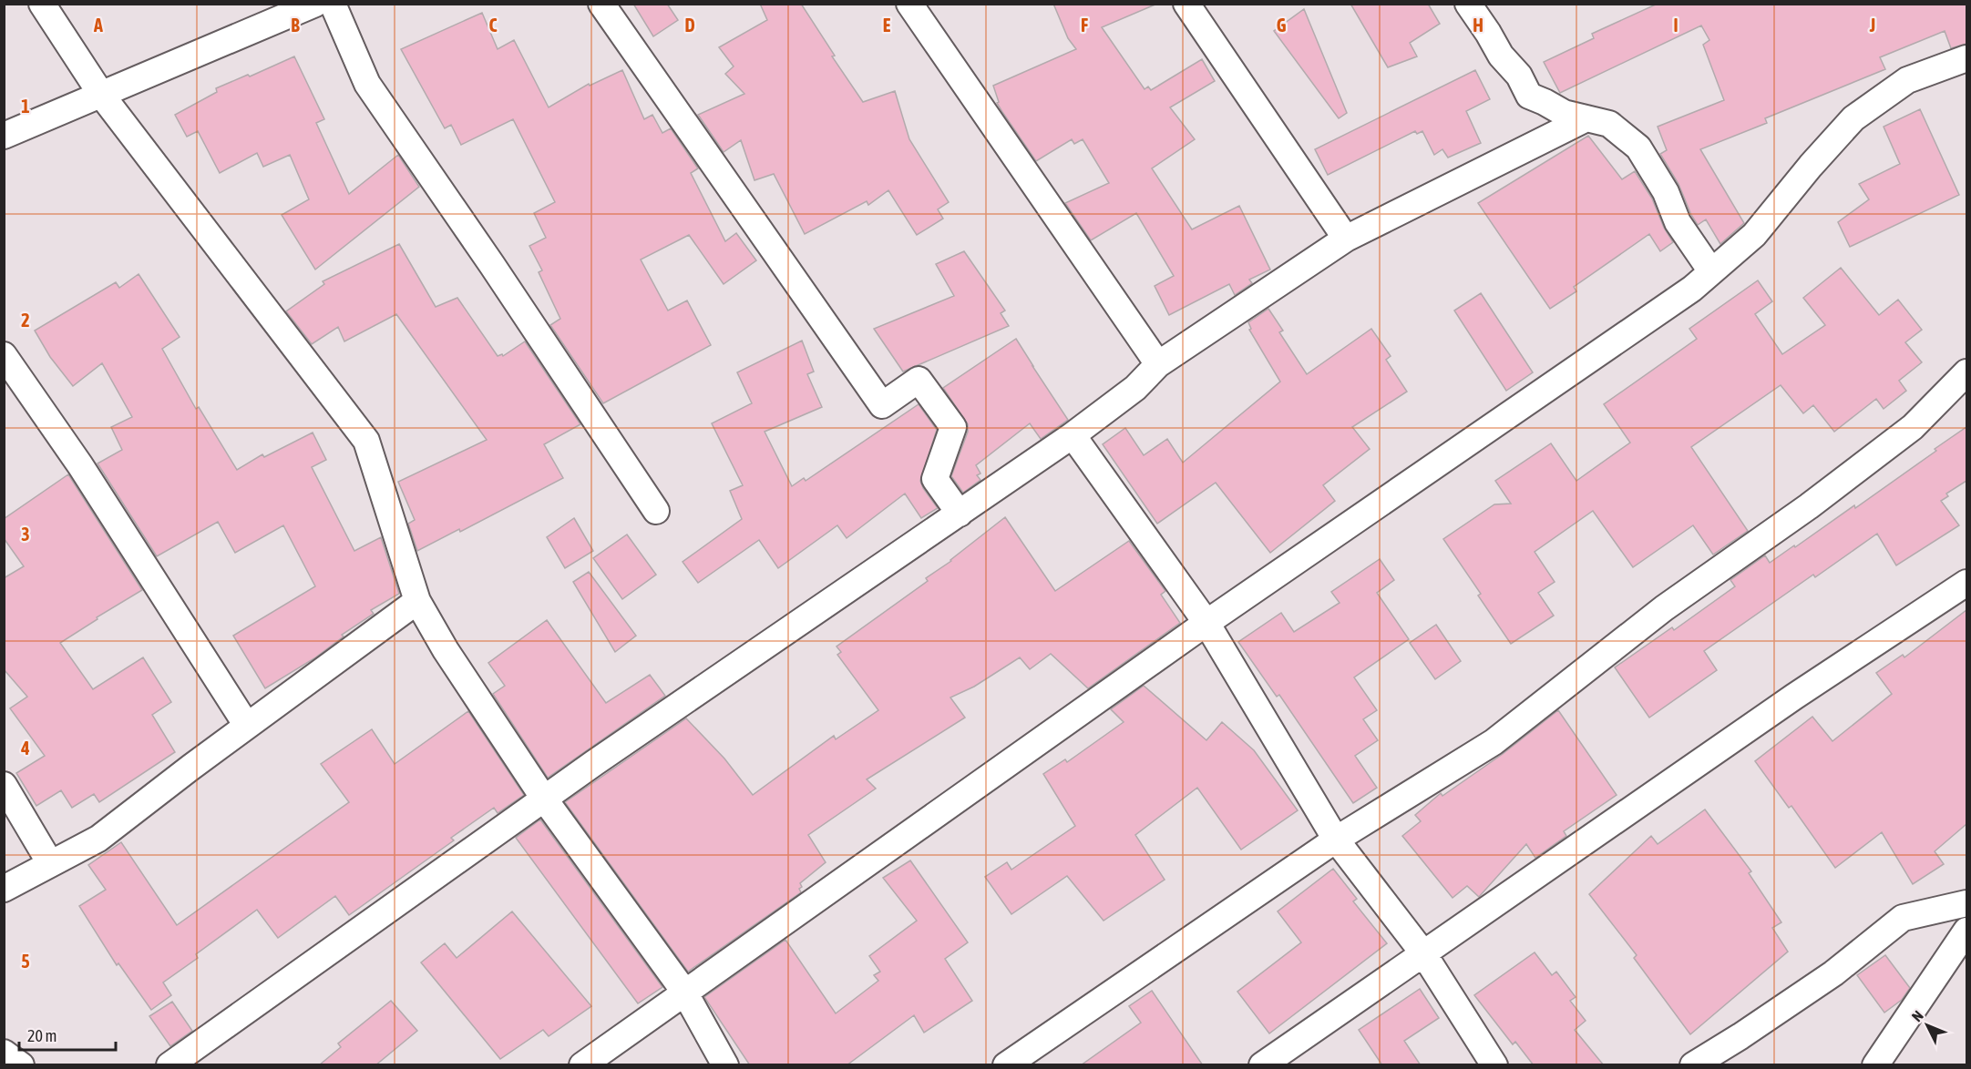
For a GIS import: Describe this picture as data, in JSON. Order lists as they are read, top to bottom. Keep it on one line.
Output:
{"scale_bar":"20 m","north":"top left","grid":{"columns":["A","B","C","D","E","F","G","H","I","J"],"rows":["1","2","3","4","5"]}}
